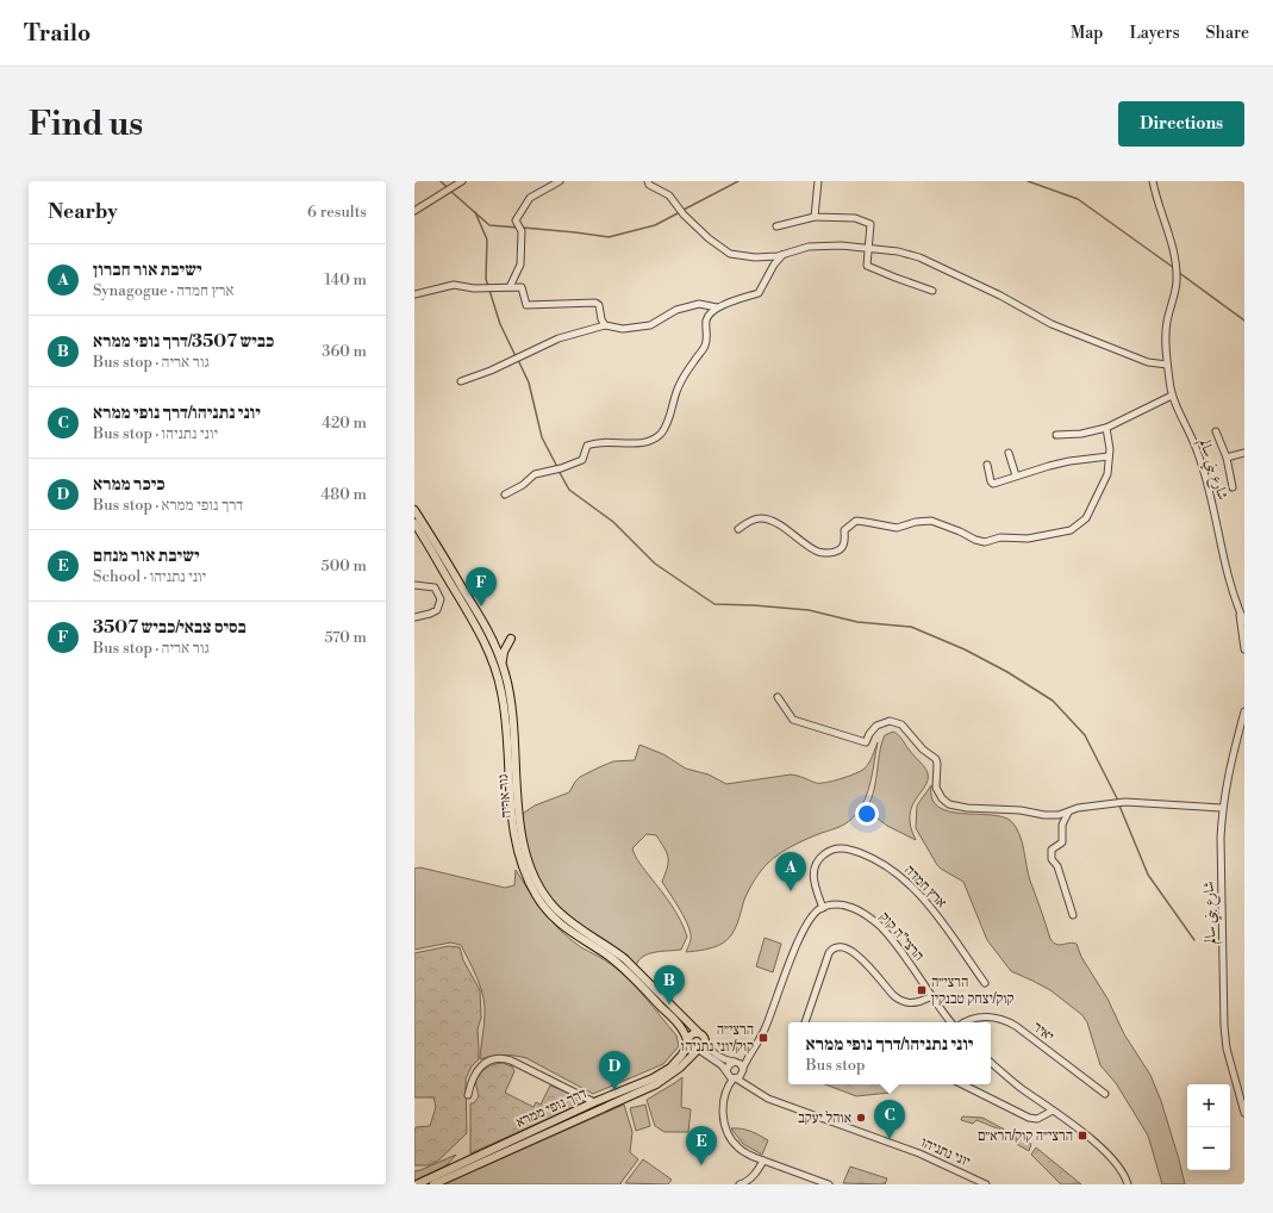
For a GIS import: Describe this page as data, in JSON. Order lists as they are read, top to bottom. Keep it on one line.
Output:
{"streets":{"main road":["גור אריה","דרך נופי ממרא"],"street":["شارع بني سالم","ארץ חמדה","הרצי\"ה קוק","יאיר","יוני נתניהו"]},"crossings":[["גור אריה","דרך נופי ממרא"],["ארץ חמדה","הרצי\"ה קוק"]],"places":{"transit":["הרצי״ה קוק/יצחק טבנקין","הרצי״ה קוק/יוני נתניהו","הרצי״ה קוק/הרא״ם"],"other":["אוהל יעקב"]},"page":{"header":"Trailo","nav":["Map","Layers","Share"],"buttons":"Directions","title":"Find us","heading":["Nearby","6 results"],"list":[{"mark":"A","name":"ישיבת אור חברון","note":"Synagogue · ארץ חמדה","value":"140 m"},{"mark":"B","name":"כביש 3507/דרך נופי ממרא","note":"Bus stop · גור אריה","value":"360 m"},{"mark":"C","name":"יוני נתניהו/דרך נופי ממרא","note":"Bus stop · יוני נתניהו","value":"420 m"},{"mark":"D","name":"כיכר ממרא","note":"Bus stop · דרך נופי ממרא","value":"480 m"},{"mark":"E","name":"ישיבת אור מנחם","note":"School · יוני נתניהו","value":"500 m"},{"mark":"F","name":"בסיס צבאי/כביש 3507","note":"Bus stop · גור אריה","value":"570 m"}],"pins":["F","A","B","D","C","E"],"popup":["יוני נתניהו/דרך נופי ממרא","Bus stop"],"map_buttons":["+","−"]}}
